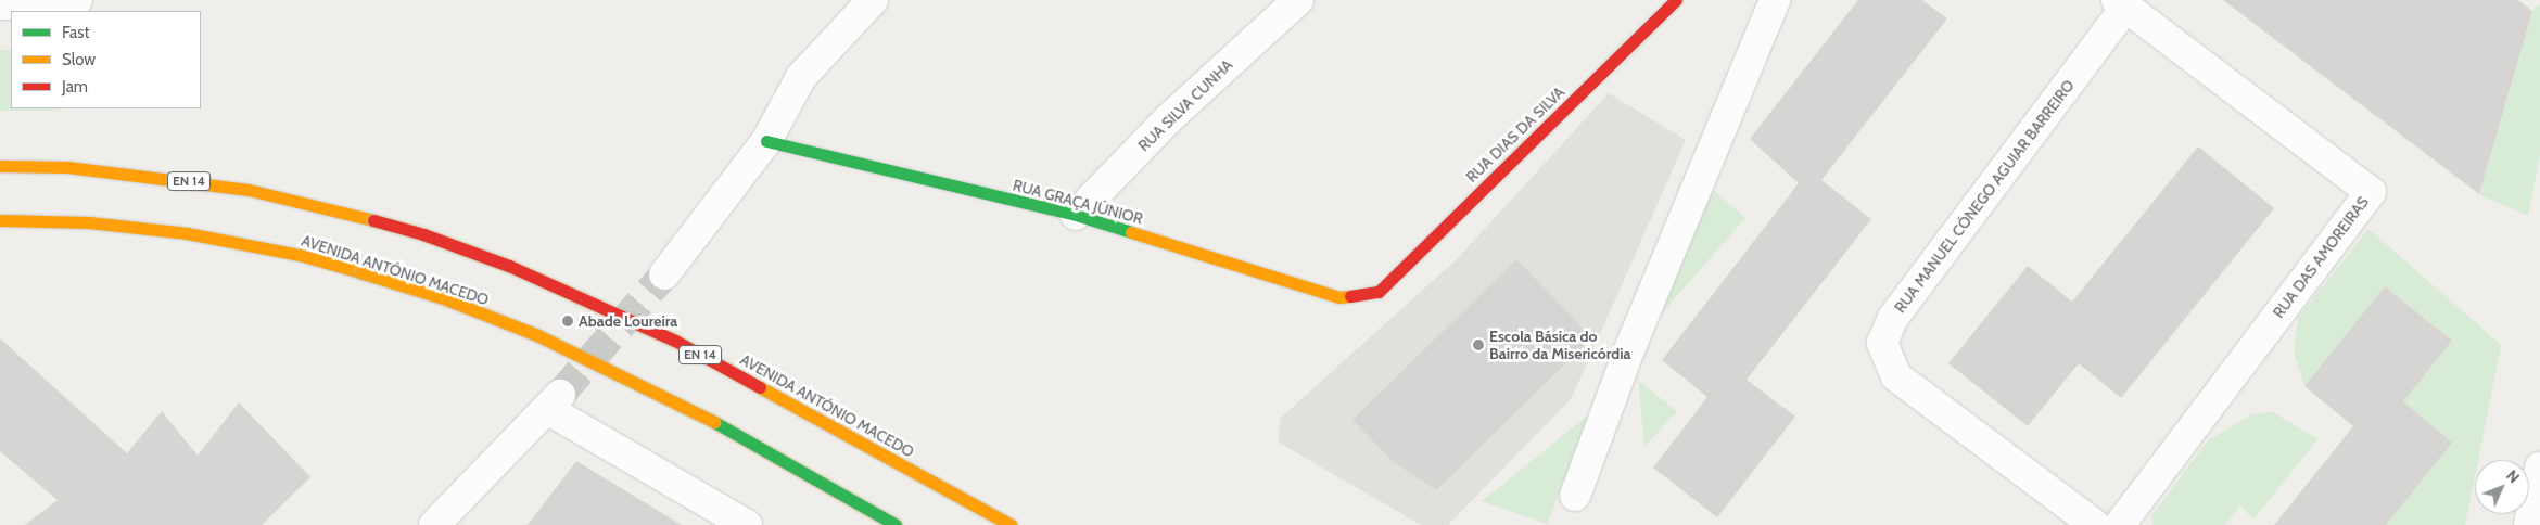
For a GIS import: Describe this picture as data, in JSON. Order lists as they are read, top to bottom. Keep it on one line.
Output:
{"streets":{"main road":["RUA DIAS DA SILVA","EN 14","RUA GRAÇA JÚNIOR","AVENIDA ANTÓNIO MACEDO"],"street":["RUA SILVA CUNHA","RUA MANUEL CÓNEGO AGUIAR BARREIRO","RUA DAS AMOREIRAS"]},"crossings":[["RUA SILVA CUNHA","RUA GRAÇA JÚNIOR"],["RUA DIAS DA SILVA","RUA GRAÇA JÚNIOR"],["RUA MANUEL CÓNEGO AGUIAR BARREIRO","RUA DAS AMOREIRAS"]],"places":["Abade Loureira","Escola Básica do Bairro da Misericórdia"],"legend":["Fast","Slow","Jam"],"north":"top right"}
